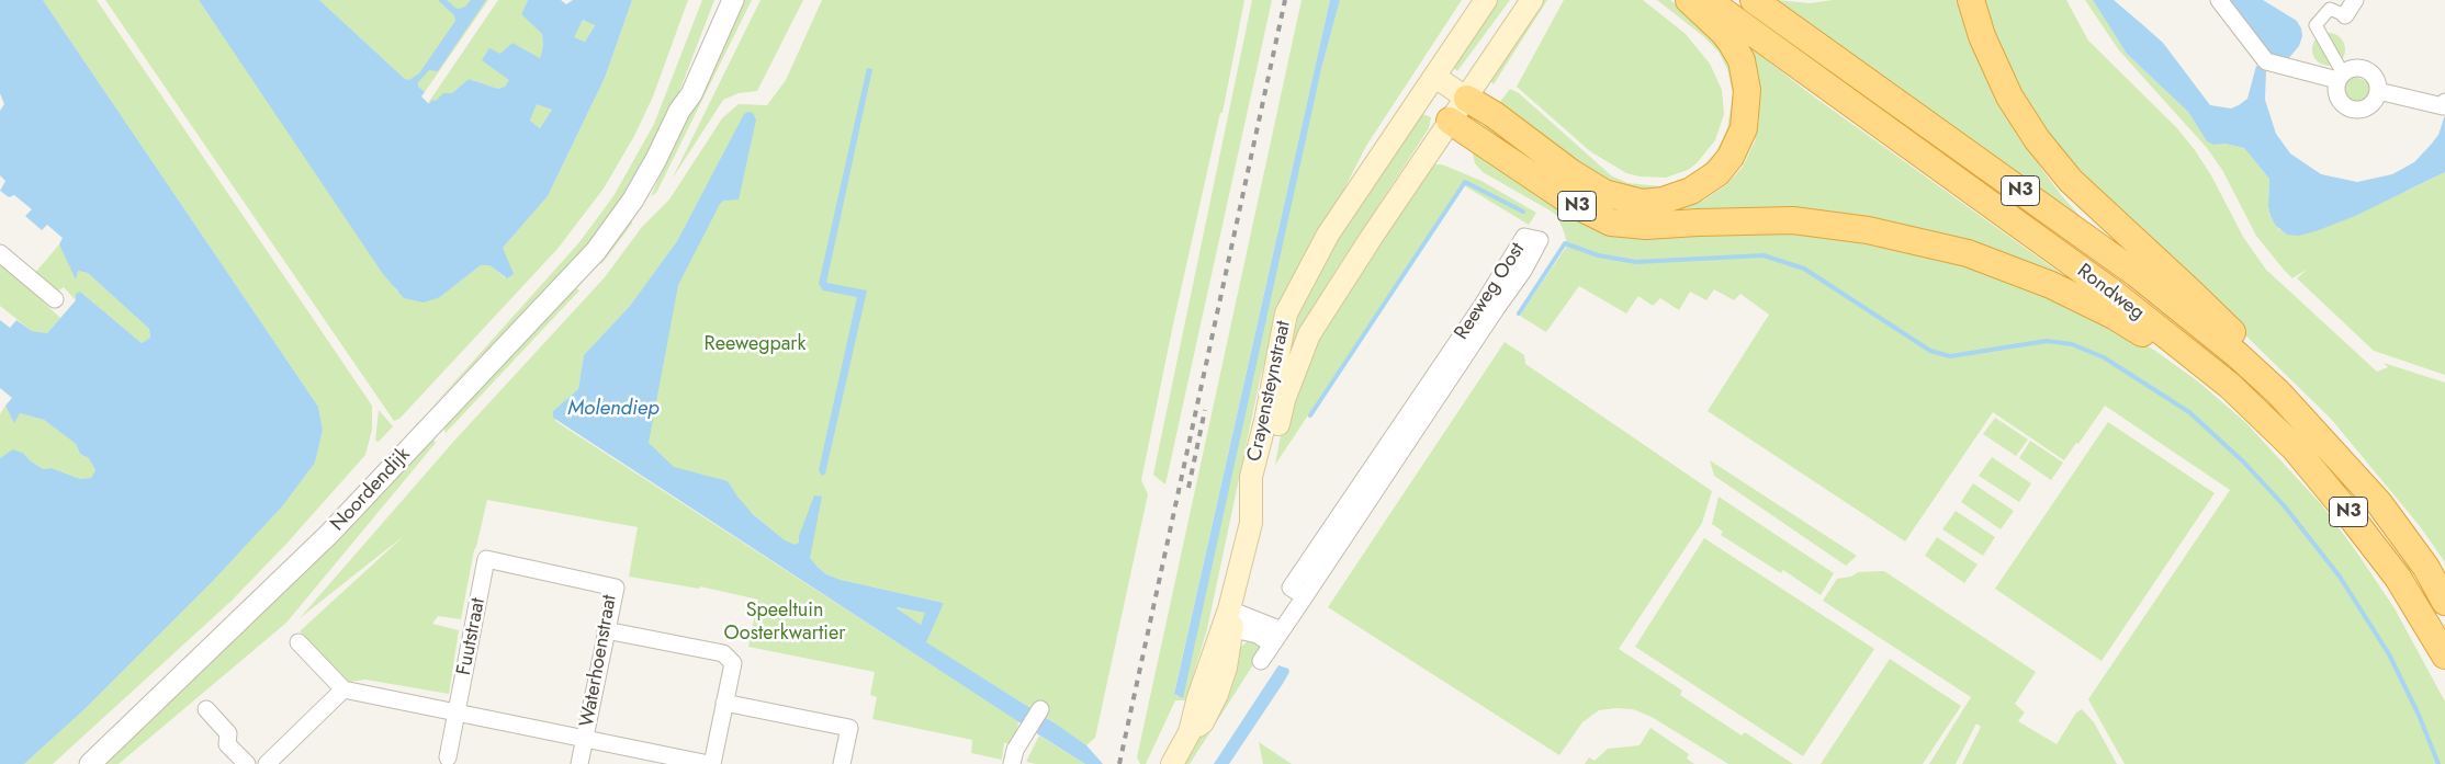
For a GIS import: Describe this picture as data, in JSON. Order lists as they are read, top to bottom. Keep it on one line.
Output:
{"streets":{"highway":["N3","Rondweg"],"main road":["Crayensteynstraat"],"street":["Reeweg Oost","Noordendijk","Fuutstraat","Waterhoenstraat"]},"crossings":[["N3","Rondweg"],["N3","Crayensteynstraat"],["Fuutstraat","Waterhoenstraat"]],"water":["Molendiep"],"parks":["Reewegpark","Speeltuin Oosterkwartier"]}
